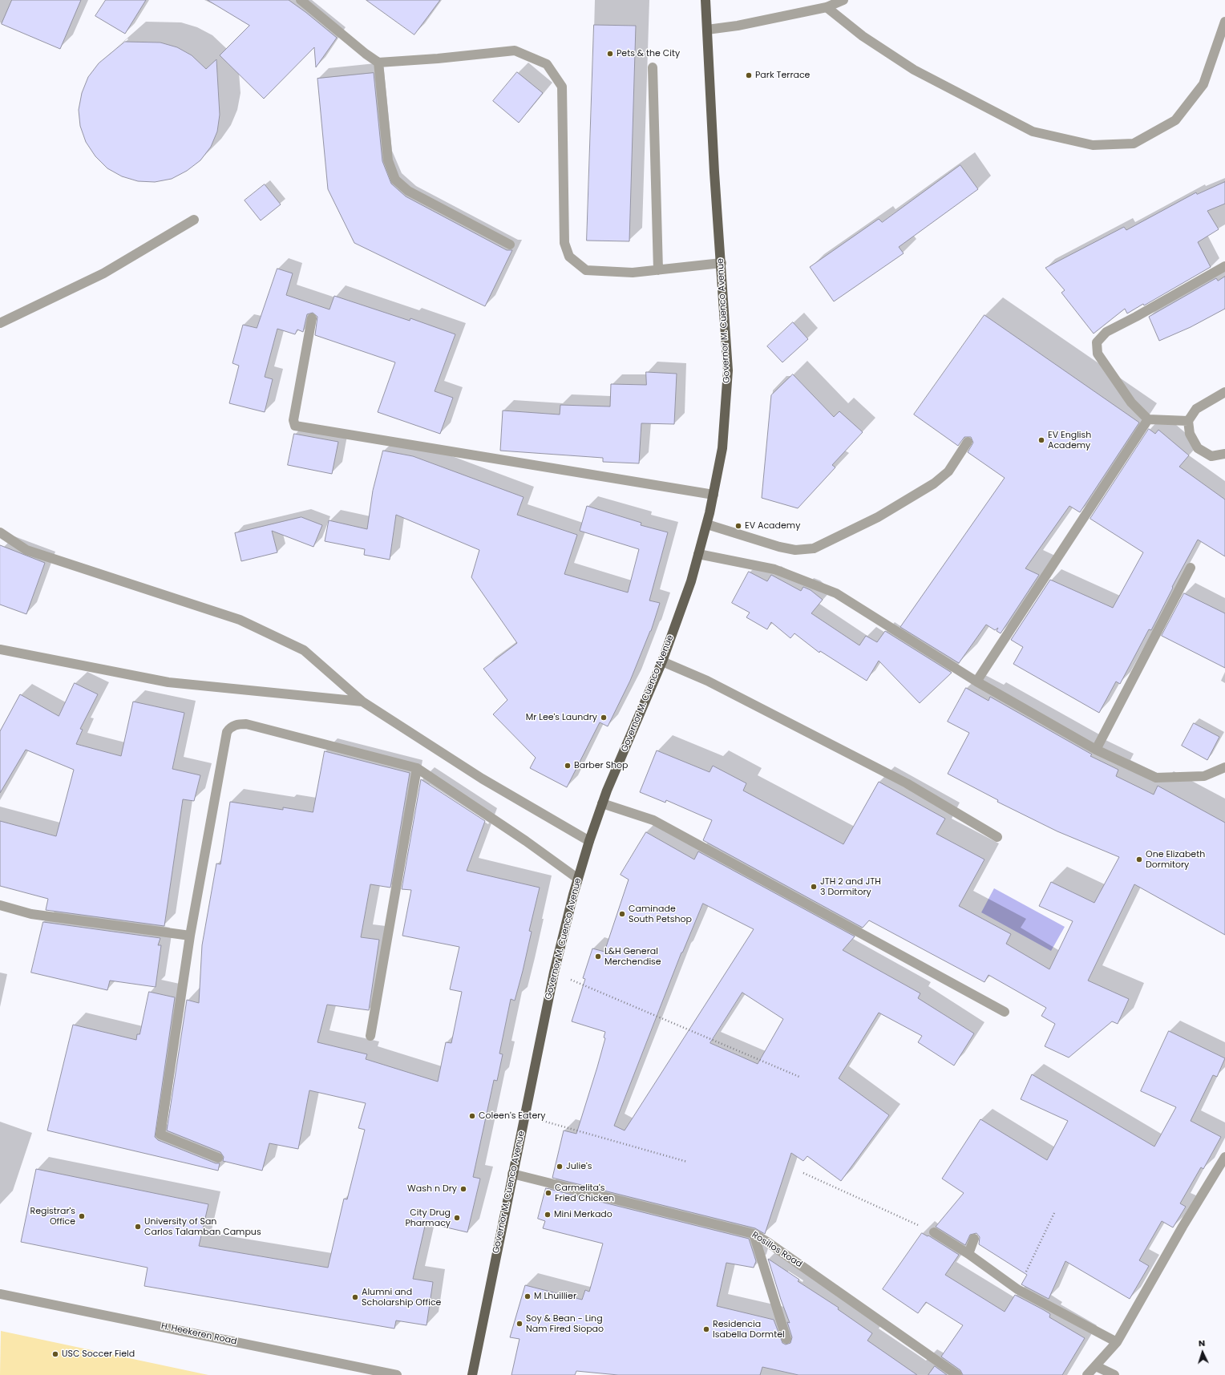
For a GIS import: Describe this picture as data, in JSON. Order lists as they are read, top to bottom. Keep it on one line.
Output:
{"streets":{"main road":["Governor M. Cuenco Avenue"],"street":["Rosillos Road","H. Heekeren Road"]},"crossings":[["Governor M. Cuenco Avenue","Rosillos Road"]],"places":["Pets & the City","Park Terrace","EV English Academy","EV Academy","Mr Lee's Laundry","Barber Shop","One Elizabeth Dormitory","JTH 2 and JTH 3 Dormitory","Caminade South Petshop","L&H General Merchendise","Coleen's Eatery","Julie's","Wash n Dry","Carmelita's Fried Chicken","Mini Merkado","Registrar's Office","City Drug Pharmacy","University of San Carlos Talamban Campus","M Lhuillier","Alumni and Scholarship Office","Soy & Bean - Ling Nam Fired Siopao","Residencia Isabella Dormtel","USC Soccer Field"],"north":"top"}
